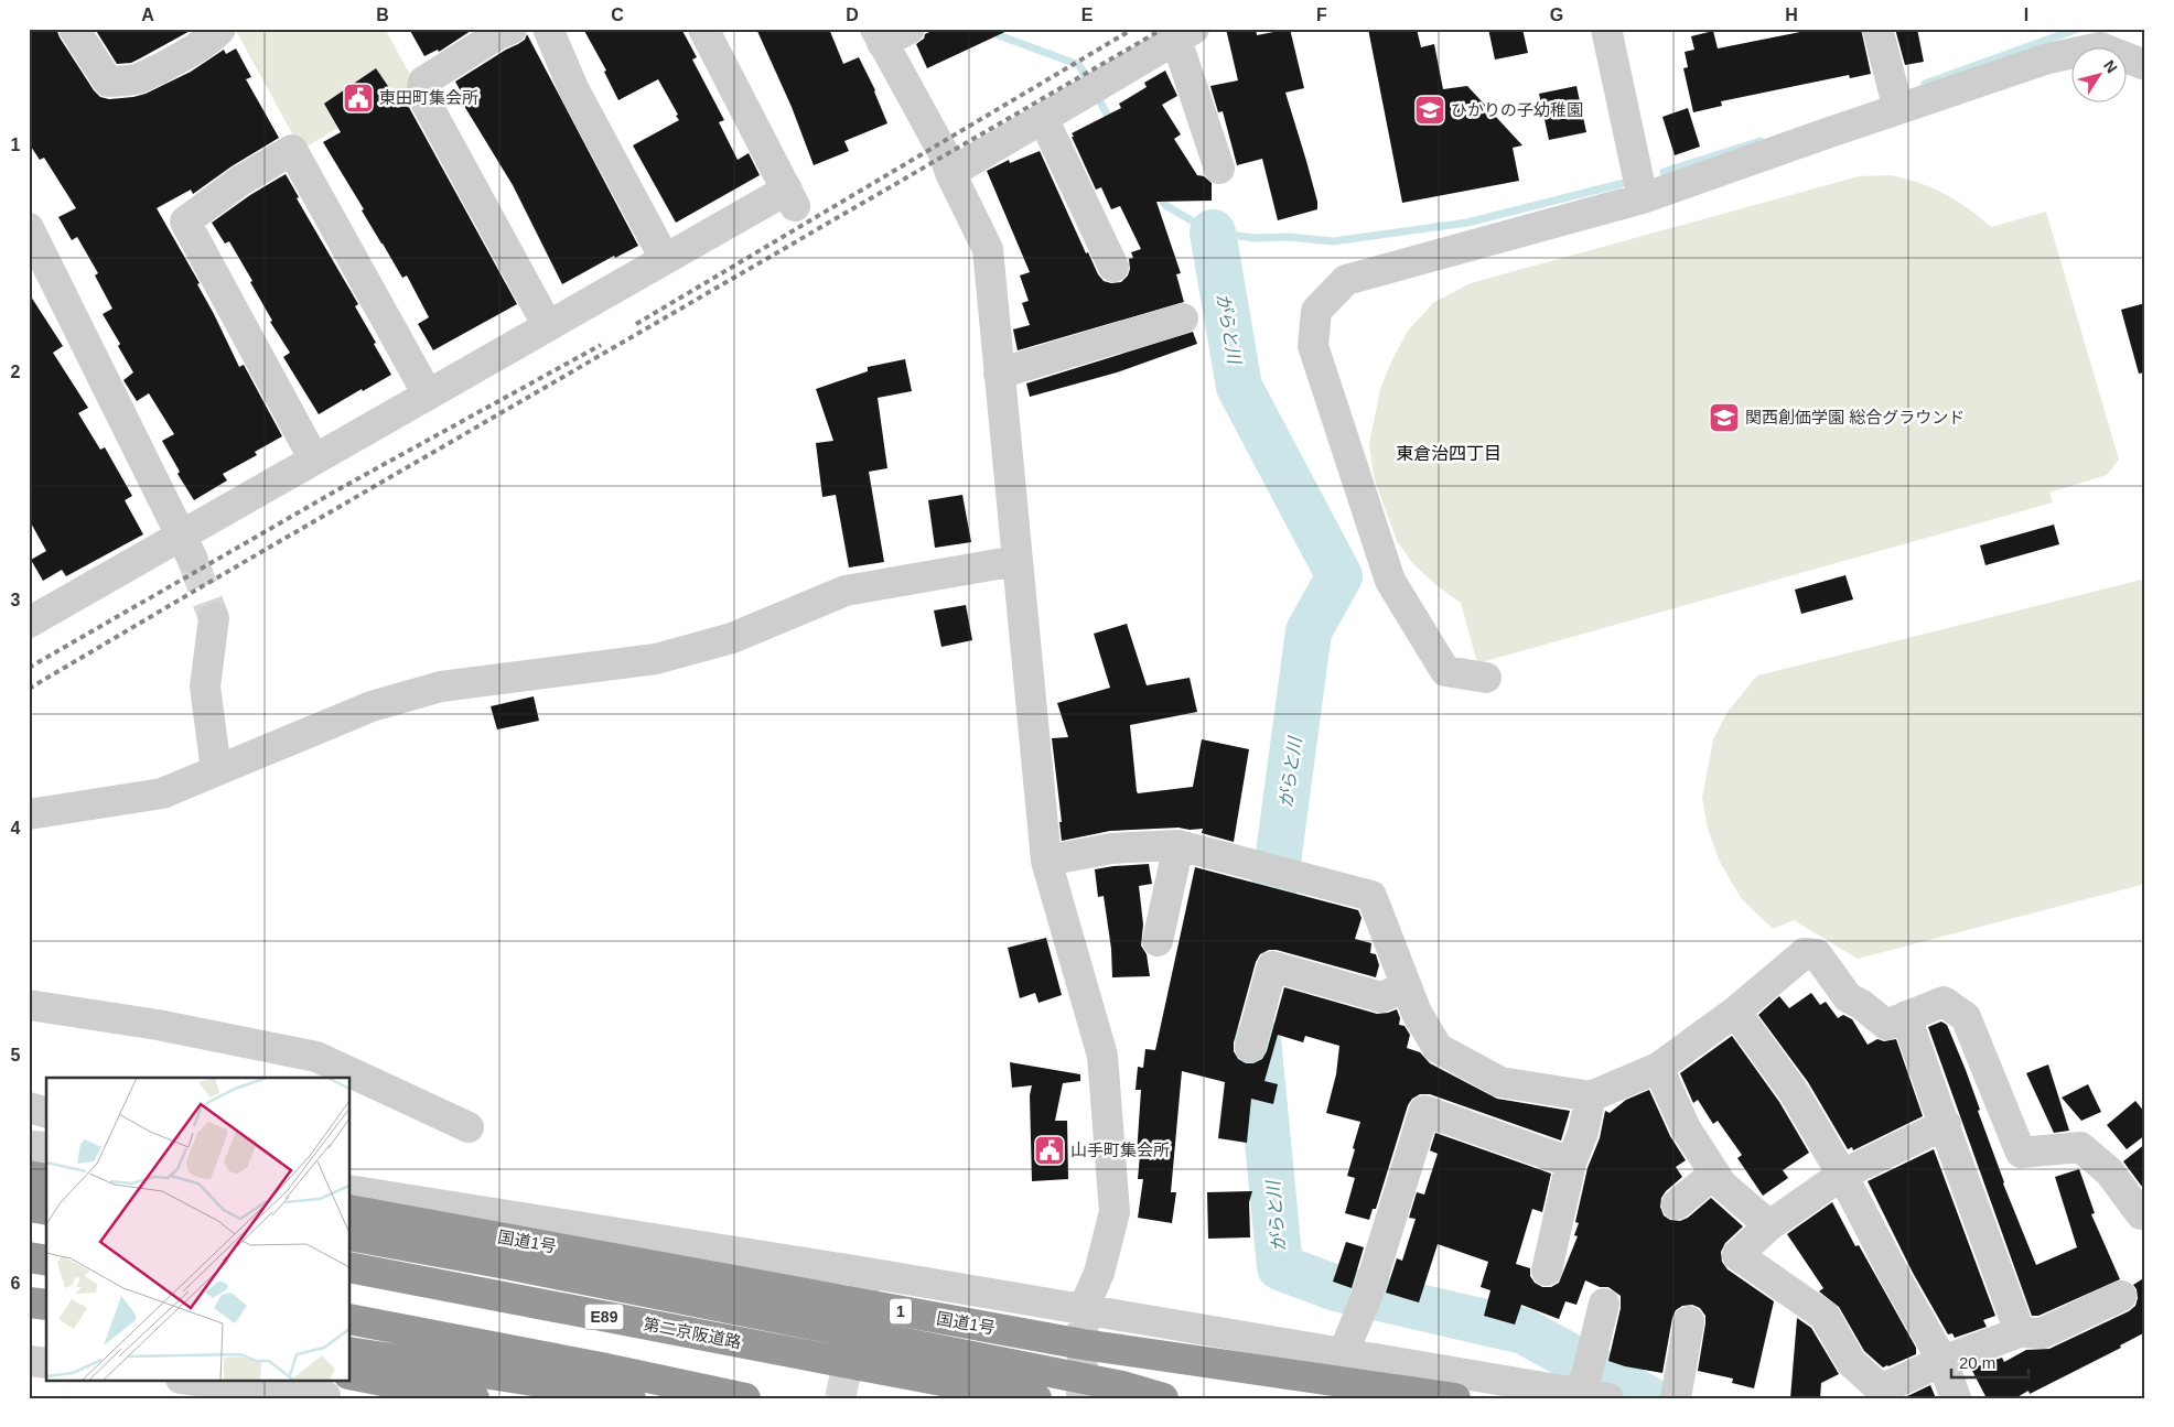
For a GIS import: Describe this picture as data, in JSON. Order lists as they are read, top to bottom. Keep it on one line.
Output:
{"streets":{"highway":["国道1号","1","E89","第二京阪道路"]},"districts":["東倉治四丁目"],"water":["がらと川"],"places":{"public building":["東田町集会所","山手町集会所"],"school or university":["ひかりの子幼稚園","関西創価学園 総合グラウンド"]},"scale_bar":"20 m","north":"top right","grid":{"columns":["A","B","C","D","E","F","G","H","I"],"rows":["1","2","3","4","5","6"]}}
